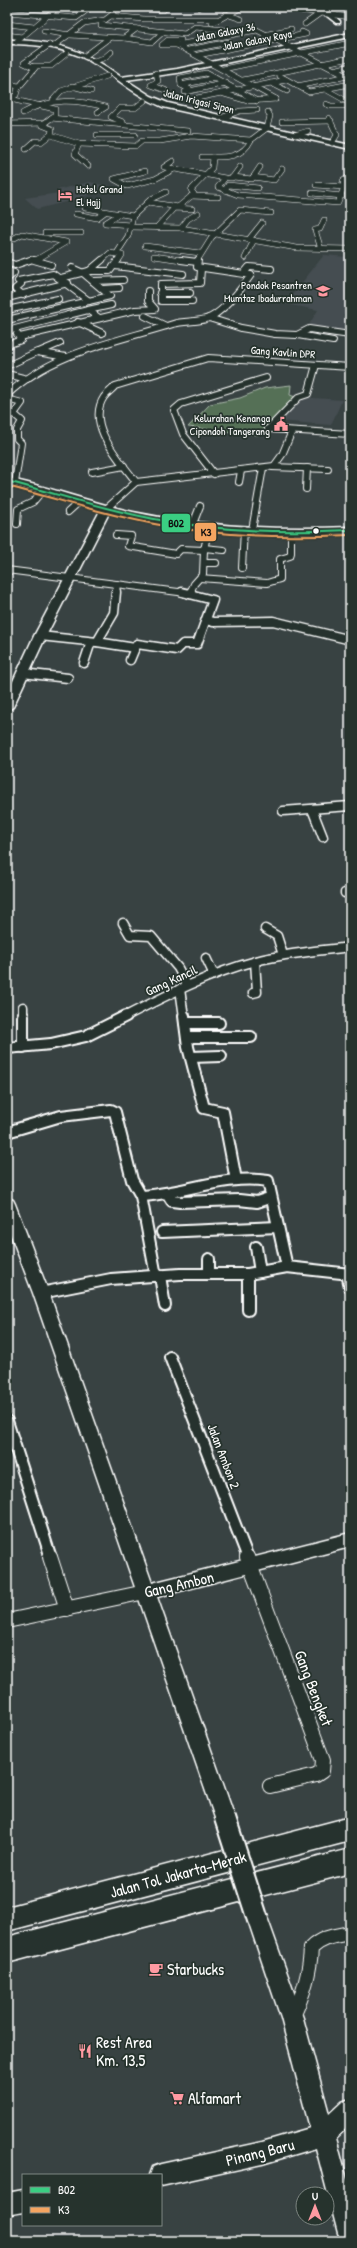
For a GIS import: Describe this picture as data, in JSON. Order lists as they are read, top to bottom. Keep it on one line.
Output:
{"streets":{"highway":["Jalan Tol Jakarta–Merak"],"street":["Jalan Galaxy 36","Jalan Galaxy Raya","Jalan Irigasi Sipon","Gang Kavlin DPR","Gang Kancil","Jalan Ambon 2","Gang Ambon","Gang Bengket","Pinang Baru"]},"crossings":[["Jalan Galaxy Raya","Jalan Irigasi Sipon"],["Jalan Ambon 2","Gang Ambon"],["Jalan Ambon 2","Gang Bengket"],["Gang Ambon","Gang Bengket"]],"places":{"hotel":["Hotel Grand El Hajj"],"school or university":["Pondok Pesantren Mumtaz Ibadurrahman"],"public building":["Kelurahan Kenanga Cipondoh Tangerang"],"cafe":["Starbucks"],"restaurant":["Rest Area Km. 13,5"],"supermarket":["Alfamart"]},"lines":["transit line B02","transit line K3"],"legend":["B02","K3"],"north":"top"}
